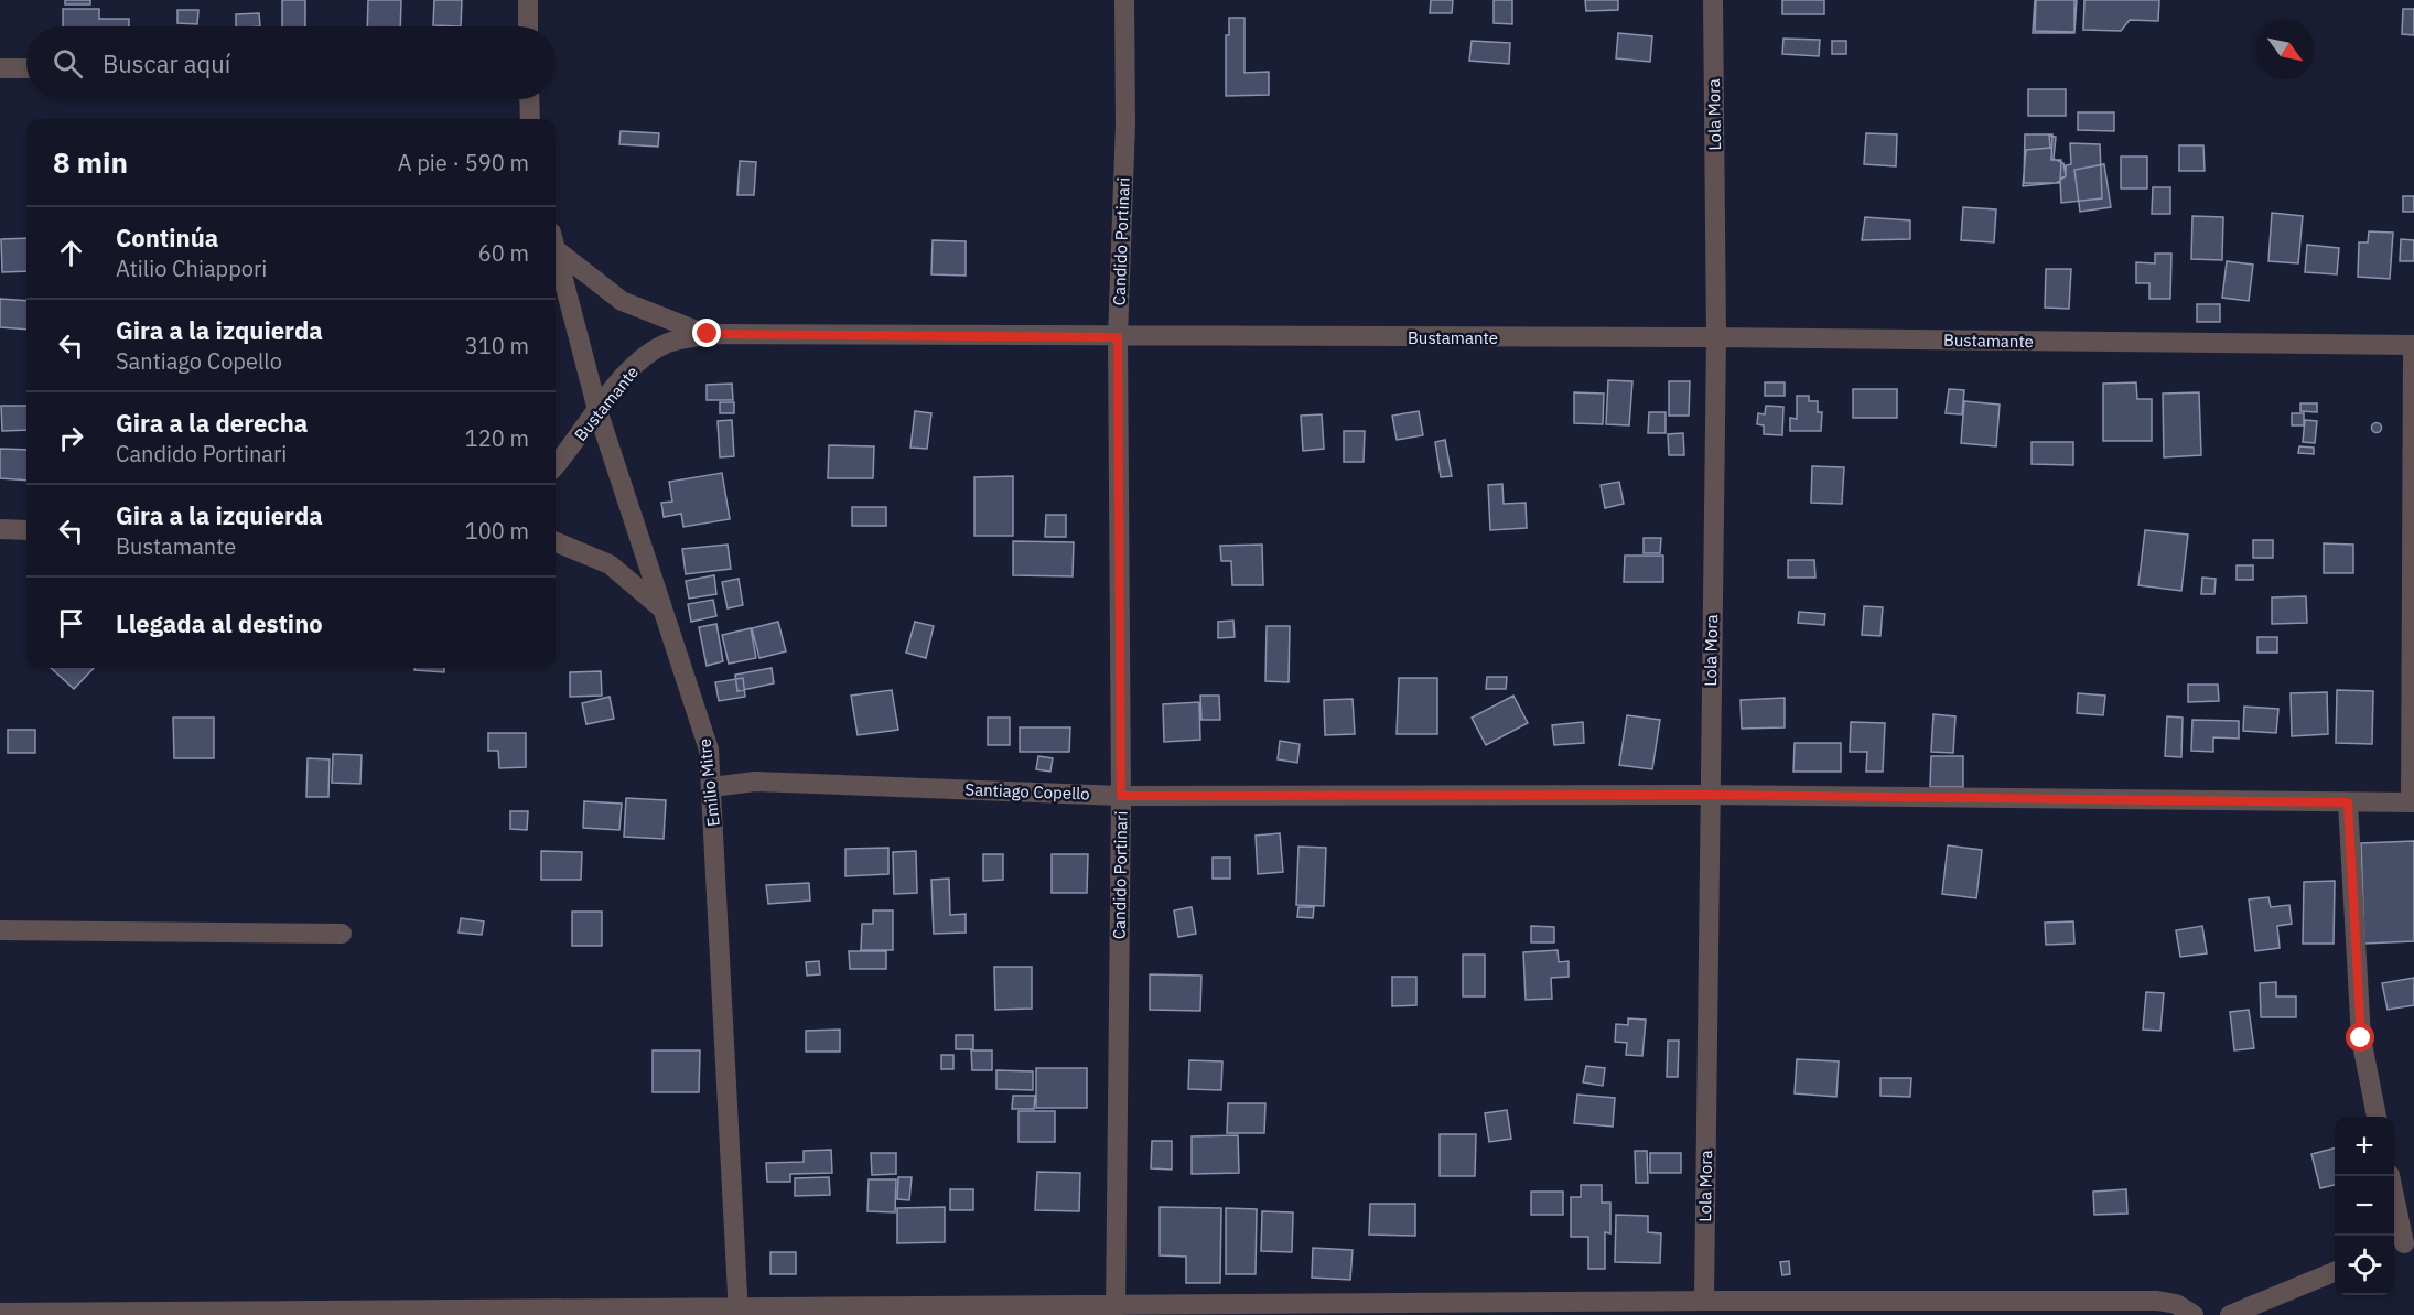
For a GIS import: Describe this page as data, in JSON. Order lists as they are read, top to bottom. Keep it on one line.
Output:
{"streets":{"street":["Lola Mora","Candido Portinari","Bustamante","Emilio Mitre","Santiago Copello"]},"crossings":[["Lola Mora","Bustamante"],["Lola Mora","Santiago Copello"],["Candido Portinari","Bustamante"],["Candido Portinari","Santiago Copello"],["Bustamante","Emilio Mitre"],["Emilio Mitre","Santiago Copello"]],"north":"bottom right","page":{"search":"Buscar aquí","heading":["8 min","A pie · 590 m"],"list":[["Continúa","Atilio Chiappori","60 m"],["Gira a la izquierda","Santiago Copello","310 m"],["Gira a la derecha","Candido Portinari","120 m"],["Gira a la izquierda","Bustamante","100 m"],"Llegada al destino"],"map_buttons":["+","−"]}}
